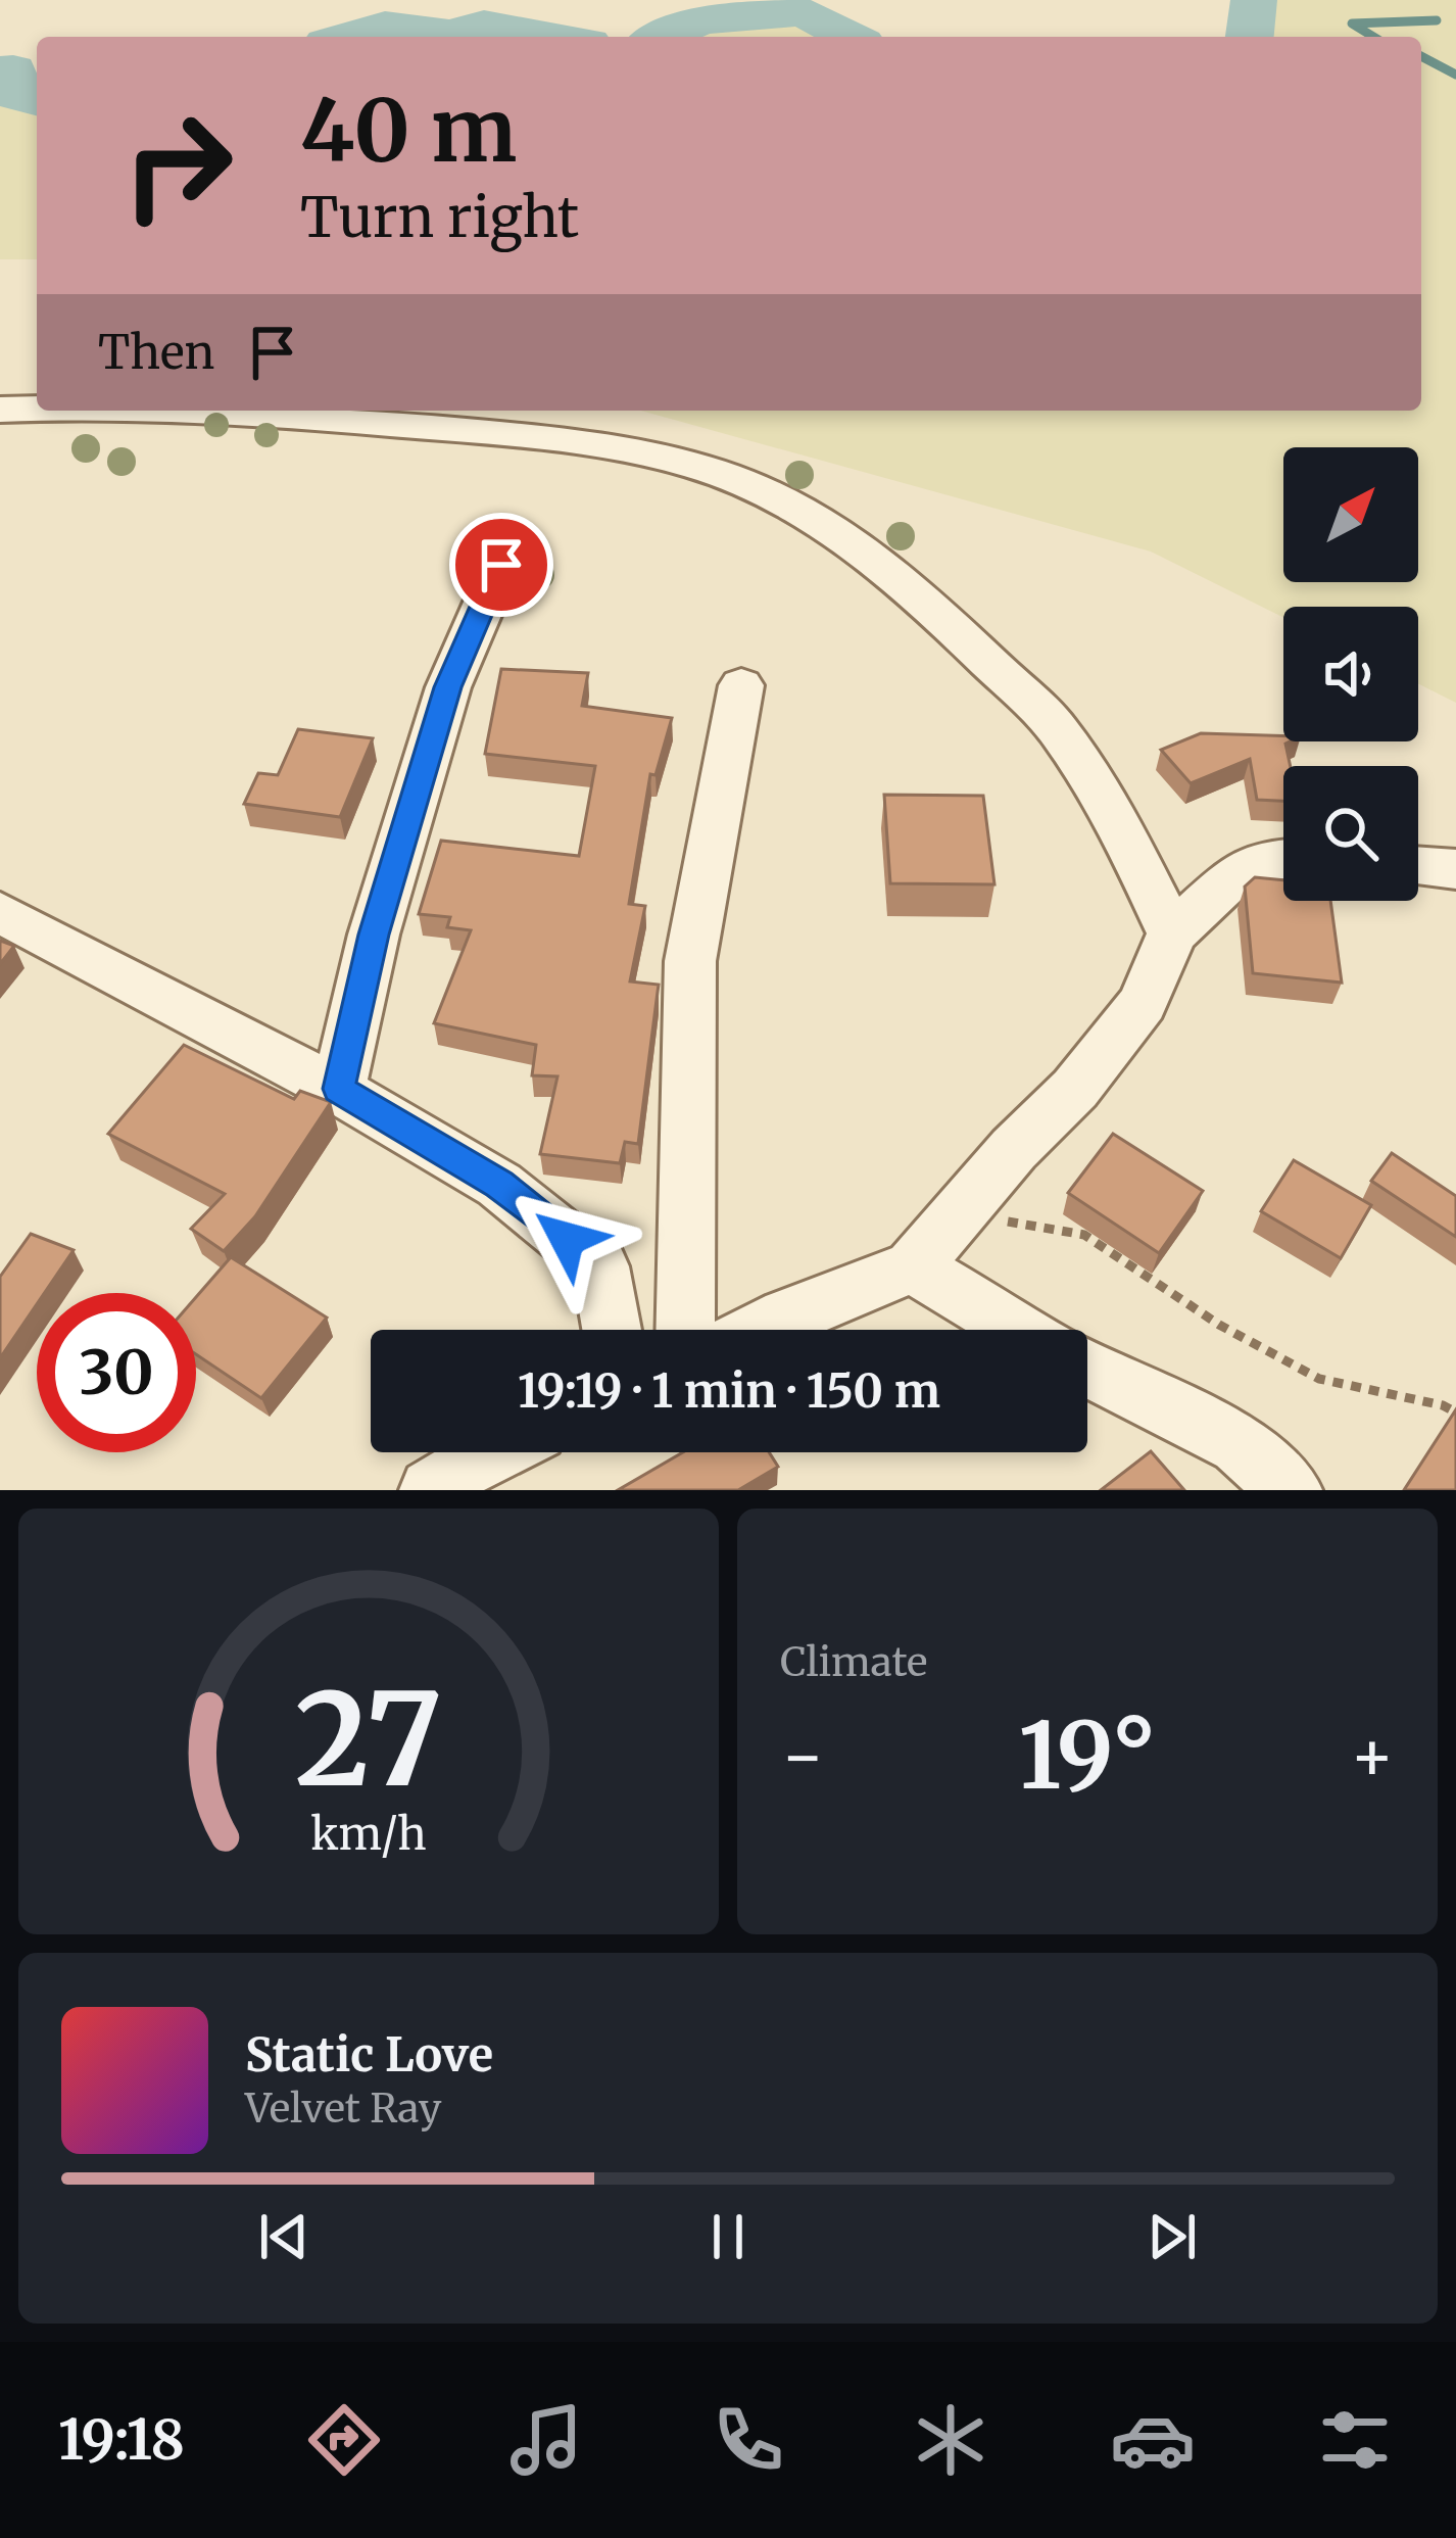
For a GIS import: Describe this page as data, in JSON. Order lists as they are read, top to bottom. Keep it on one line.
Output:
{"north":"top right","page":{"turn":["40 m","Turn right"],"then":"Then","limit":"30","trip":"19:19 · 1 min · 150 m","tile":"Climate","heat":["−","19°","+"],"song":["Static Love","Velvet Ray"],"tabs":"19:18","gauge":["27","km/h"]}}
